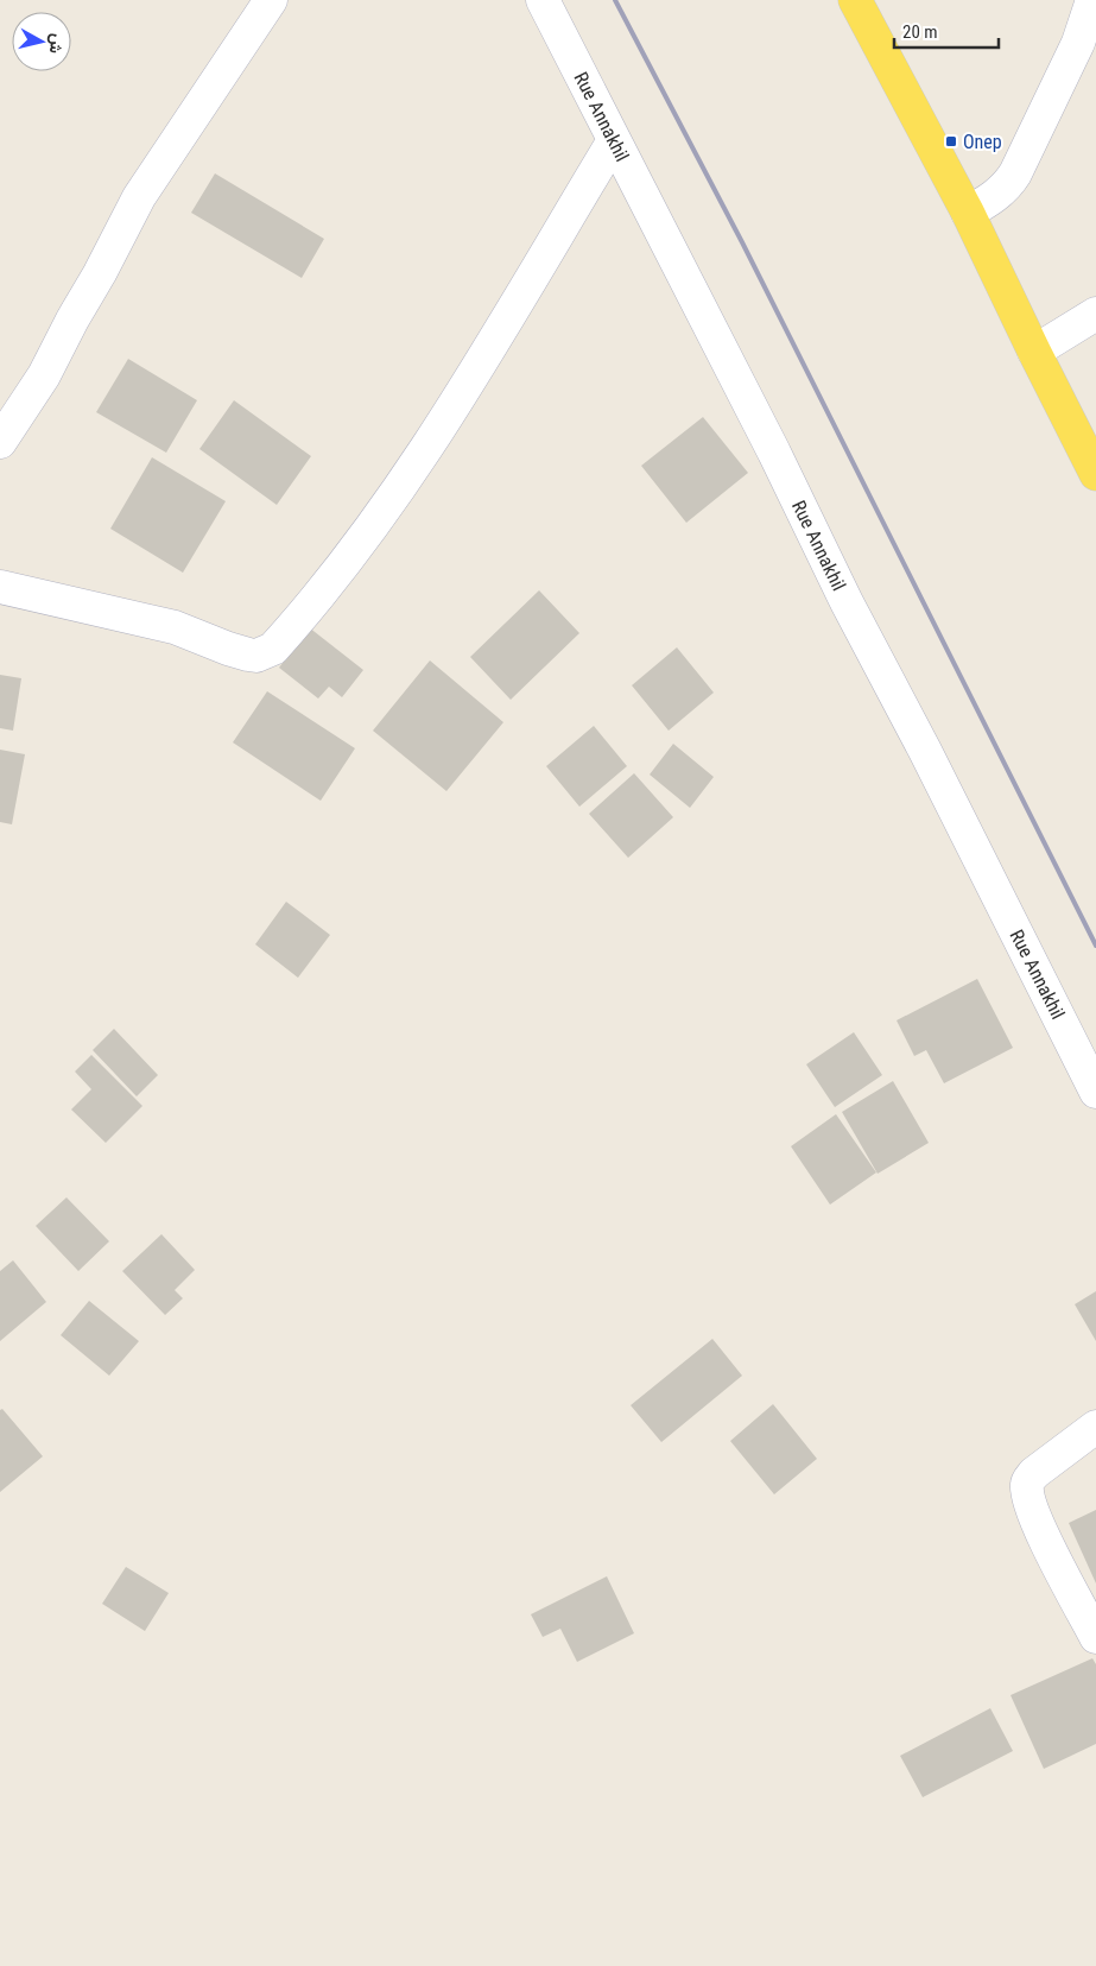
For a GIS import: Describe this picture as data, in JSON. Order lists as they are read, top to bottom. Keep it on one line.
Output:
{"streets":{"street":["Rue Annakhil"]},"places":{"transit":["Onep"]},"scale_bar":"20 m","north":"right"}
